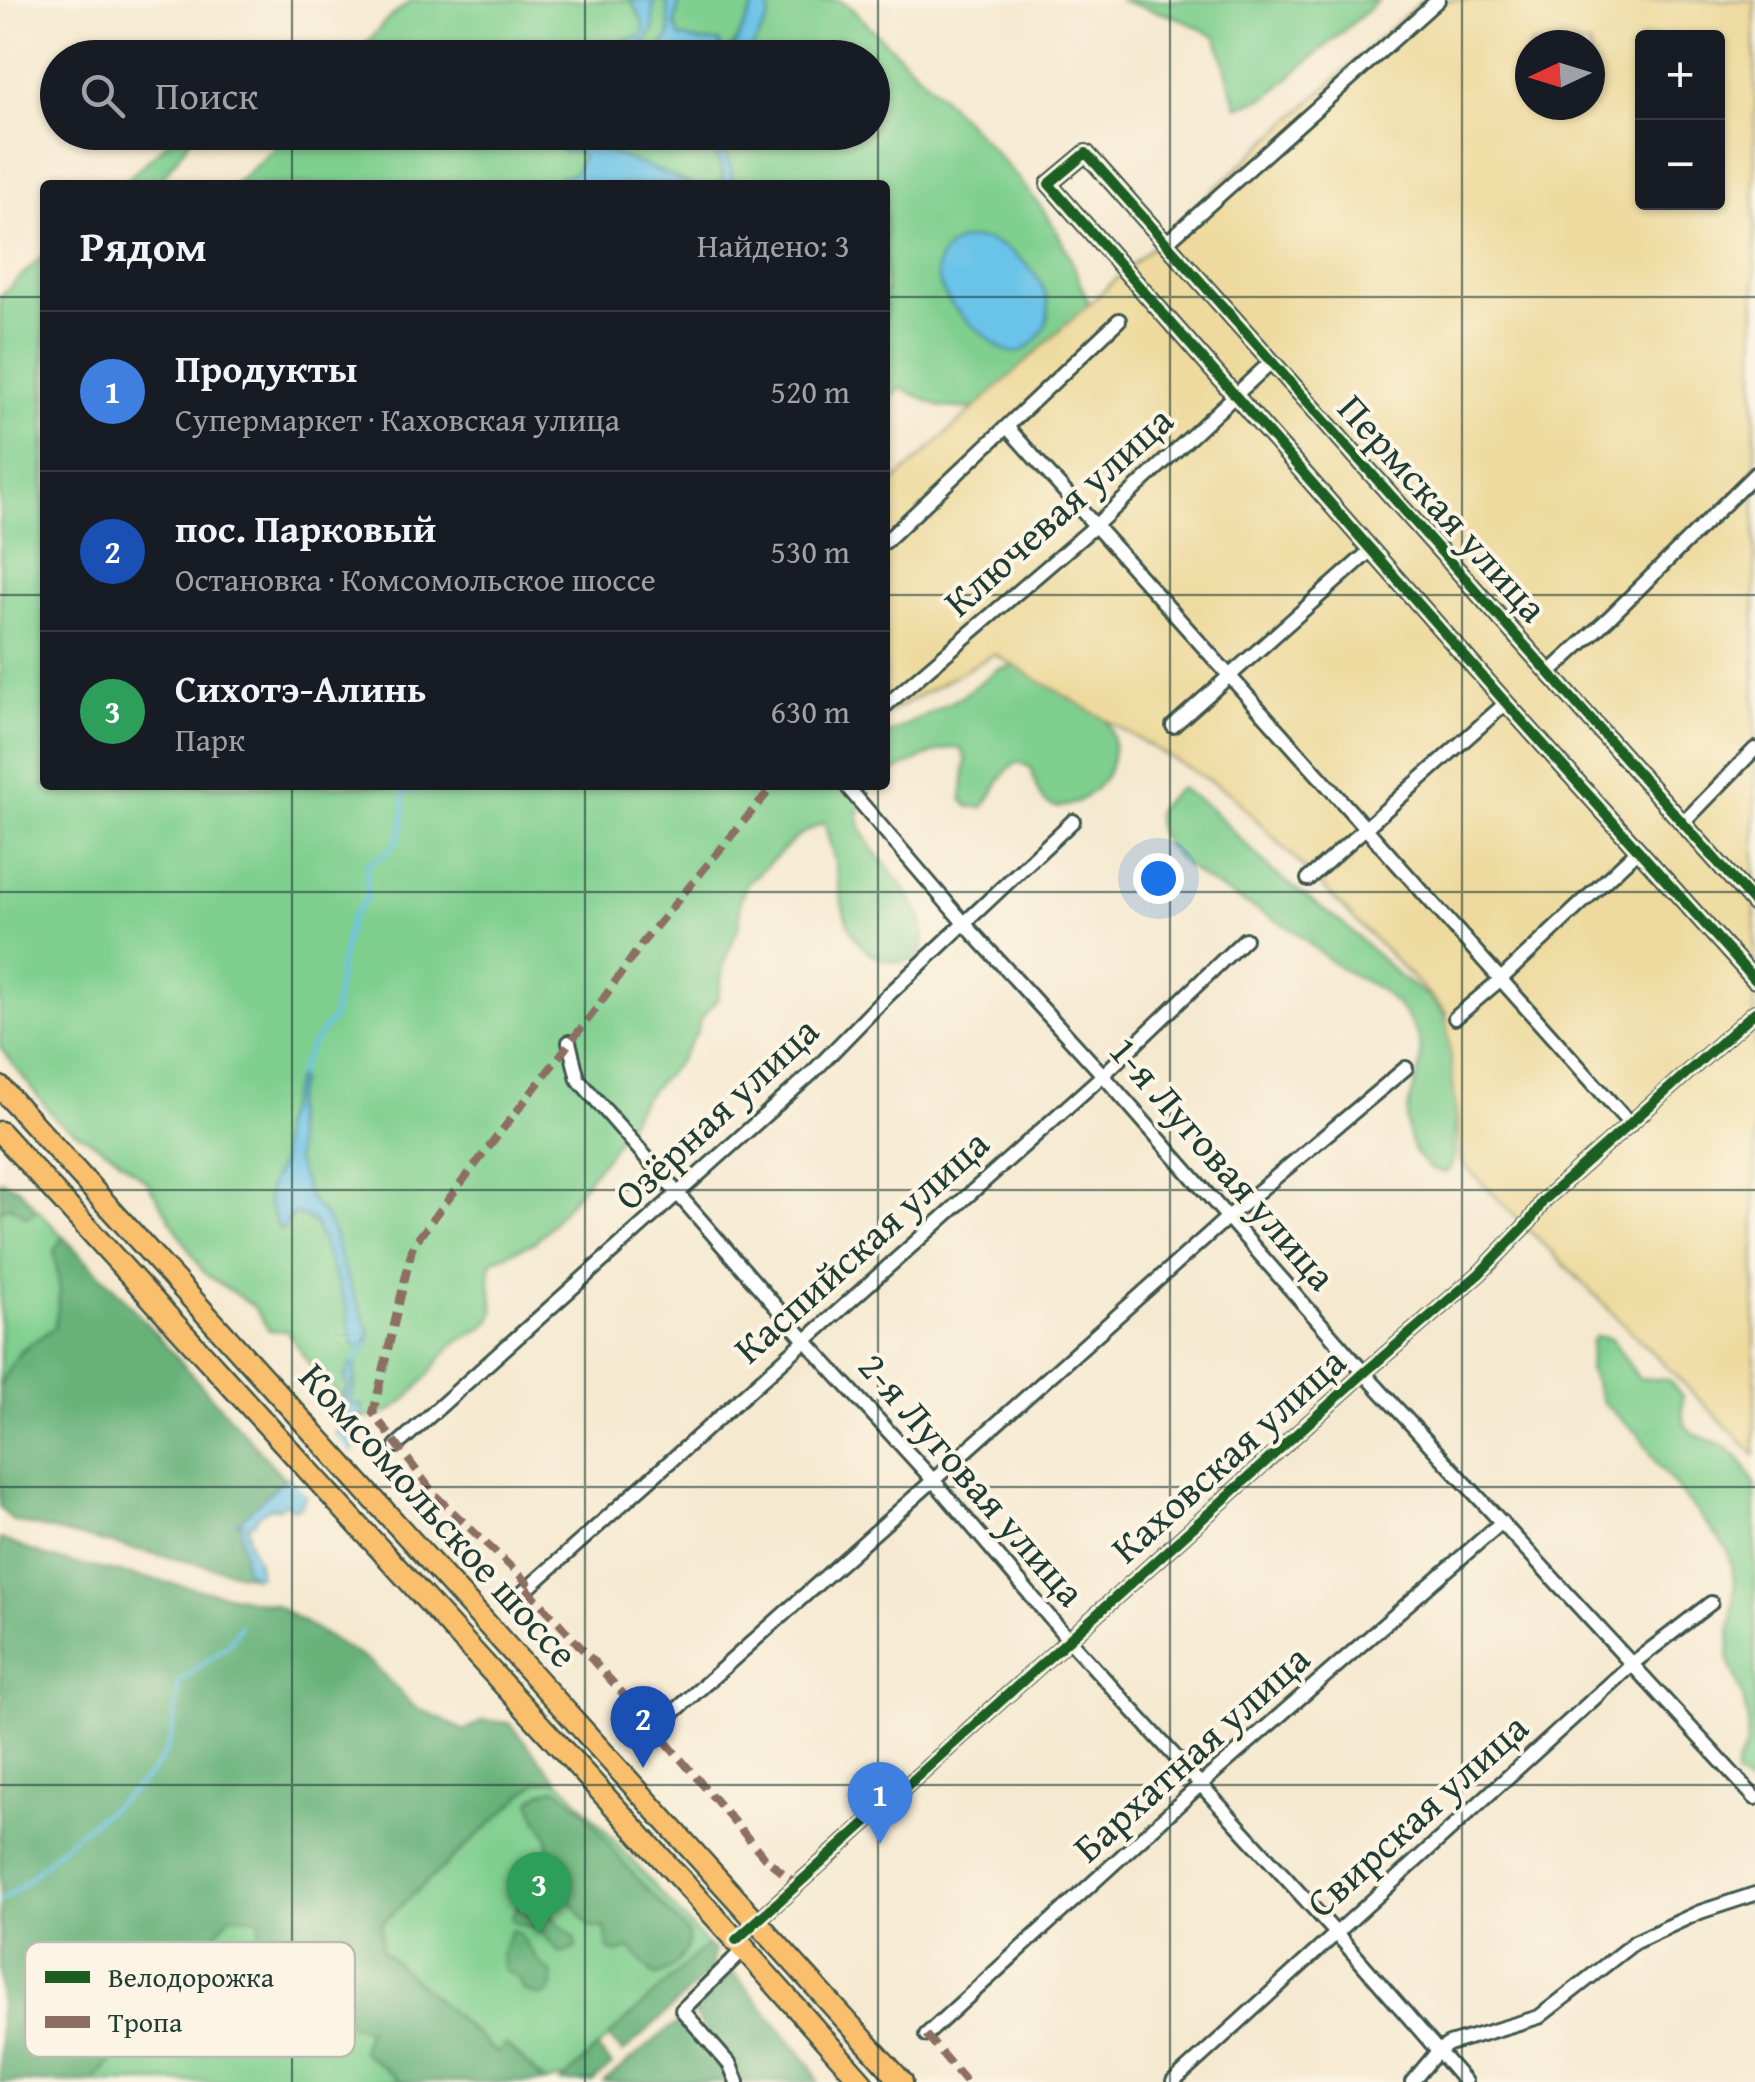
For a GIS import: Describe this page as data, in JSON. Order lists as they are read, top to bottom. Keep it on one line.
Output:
{"streets":{"main road":["Комсомольское шоссе"],"street":["Пермская улица","Ключевая улица","Озёрная улица","1-я Луговая улица","Каспийская улица","Каховская улица","2-я Луговая улица","Бархатная улица","Свирская улица"]},"crossings":[["Пермская улица","Ключевая улица"],["Озёрная улица","1-я Луговая улица"],["Озёрная улица","2-я Луговая улица"],["1-я Луговая улица","Каспийская улица"],["1-я Луговая улица","Каховская улица"],["1-я Луговая улица","Бархатная улица"],["1-я Луговая улица","Свирская улица"],["Каспийская улица","2-я Луговая улица"],["Каховская улица","2-я Луговая улица"],["Каховская улица","Комсомольское шоссе"],["2-я Луговая улица","Бархатная улица"],["2-я Луговая улица","Свирская улица"]],"legend":["Велодорожка","Тропа"],"north":"left","page":{"map_buttons":["+","−"],"search":"Поиск","heading":["Рядом","Найдено: 3"],"list":[{"mark":"1","name":"Продукты","note":"Супермаркет · Каховская улица","value":"520 m"},{"mark":"2","name":"пос. Парковый","note":"Остановка · Комсомольское шоссе","value":"530 m"},{"mark":"3","name":"Сихотэ-Алинь","note":"Парк","value":"630 m"}],"pins":["2","1","3"]}}
